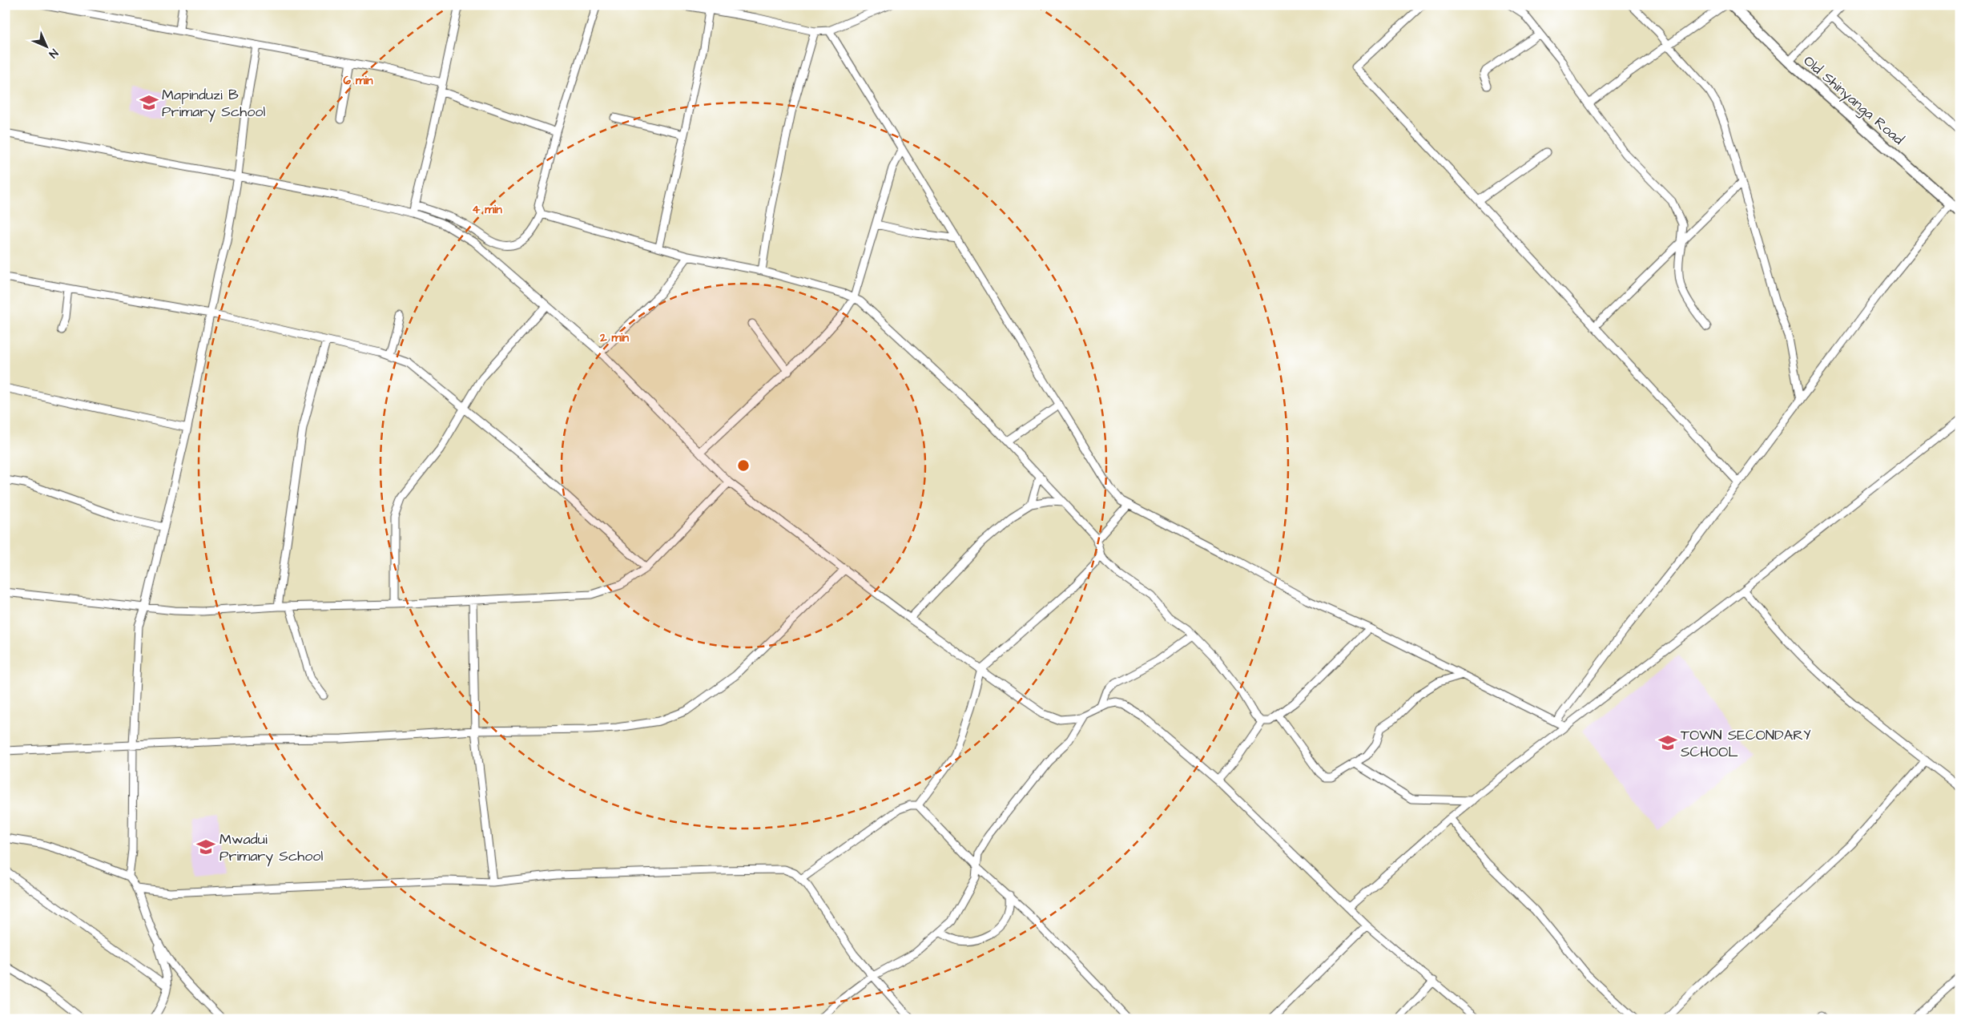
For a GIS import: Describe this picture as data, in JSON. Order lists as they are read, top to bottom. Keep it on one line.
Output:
{"streets":{"main road":["Old Shinyanga Road"]},"places":{"school or university":["Mapinduzi B Primary School","TOWN SECONDARY SCHOOL","Mwadui Primary School"]},"north":"bottom right","rings":["6 min","4 min","2 min"]}
